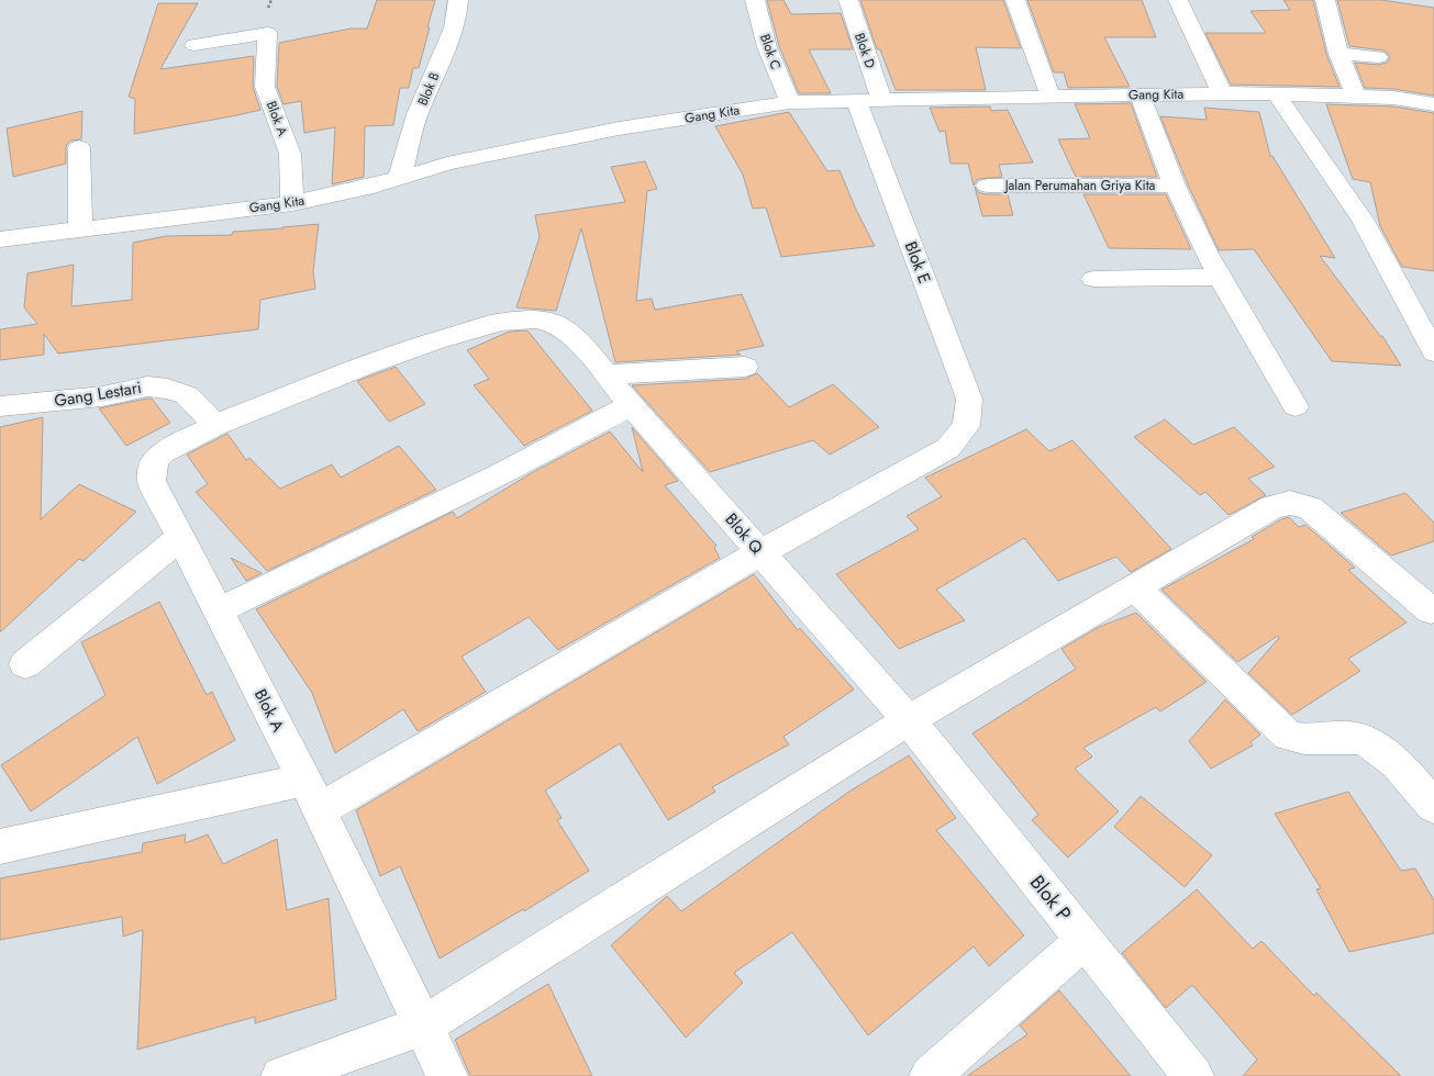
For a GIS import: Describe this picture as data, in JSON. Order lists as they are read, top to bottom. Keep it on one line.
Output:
{"streets":{"street":["Blok D","Blok C","Blok B","Gang Kita","Blok A","Jalan Perumahan Griya Kita","Blok E","Gang Lestari","Blok Q","Blok P"]},"crossings":[["Blok D","Gang Kita"],["Blok C","Gang Kita"],["Blok B","Gang Kita"],["Gang Kita","Blok A"],["Gang Kita","Jalan Perumahan Griya Kita"],["Gang Kita","Blok E"],["Blok A","Gang Lestari"],["Blok A","Blok Q"],["Blok E","Blok Q"],["Gang Lestari","Blok Q"],["Blok Q","Blok P"]]}
